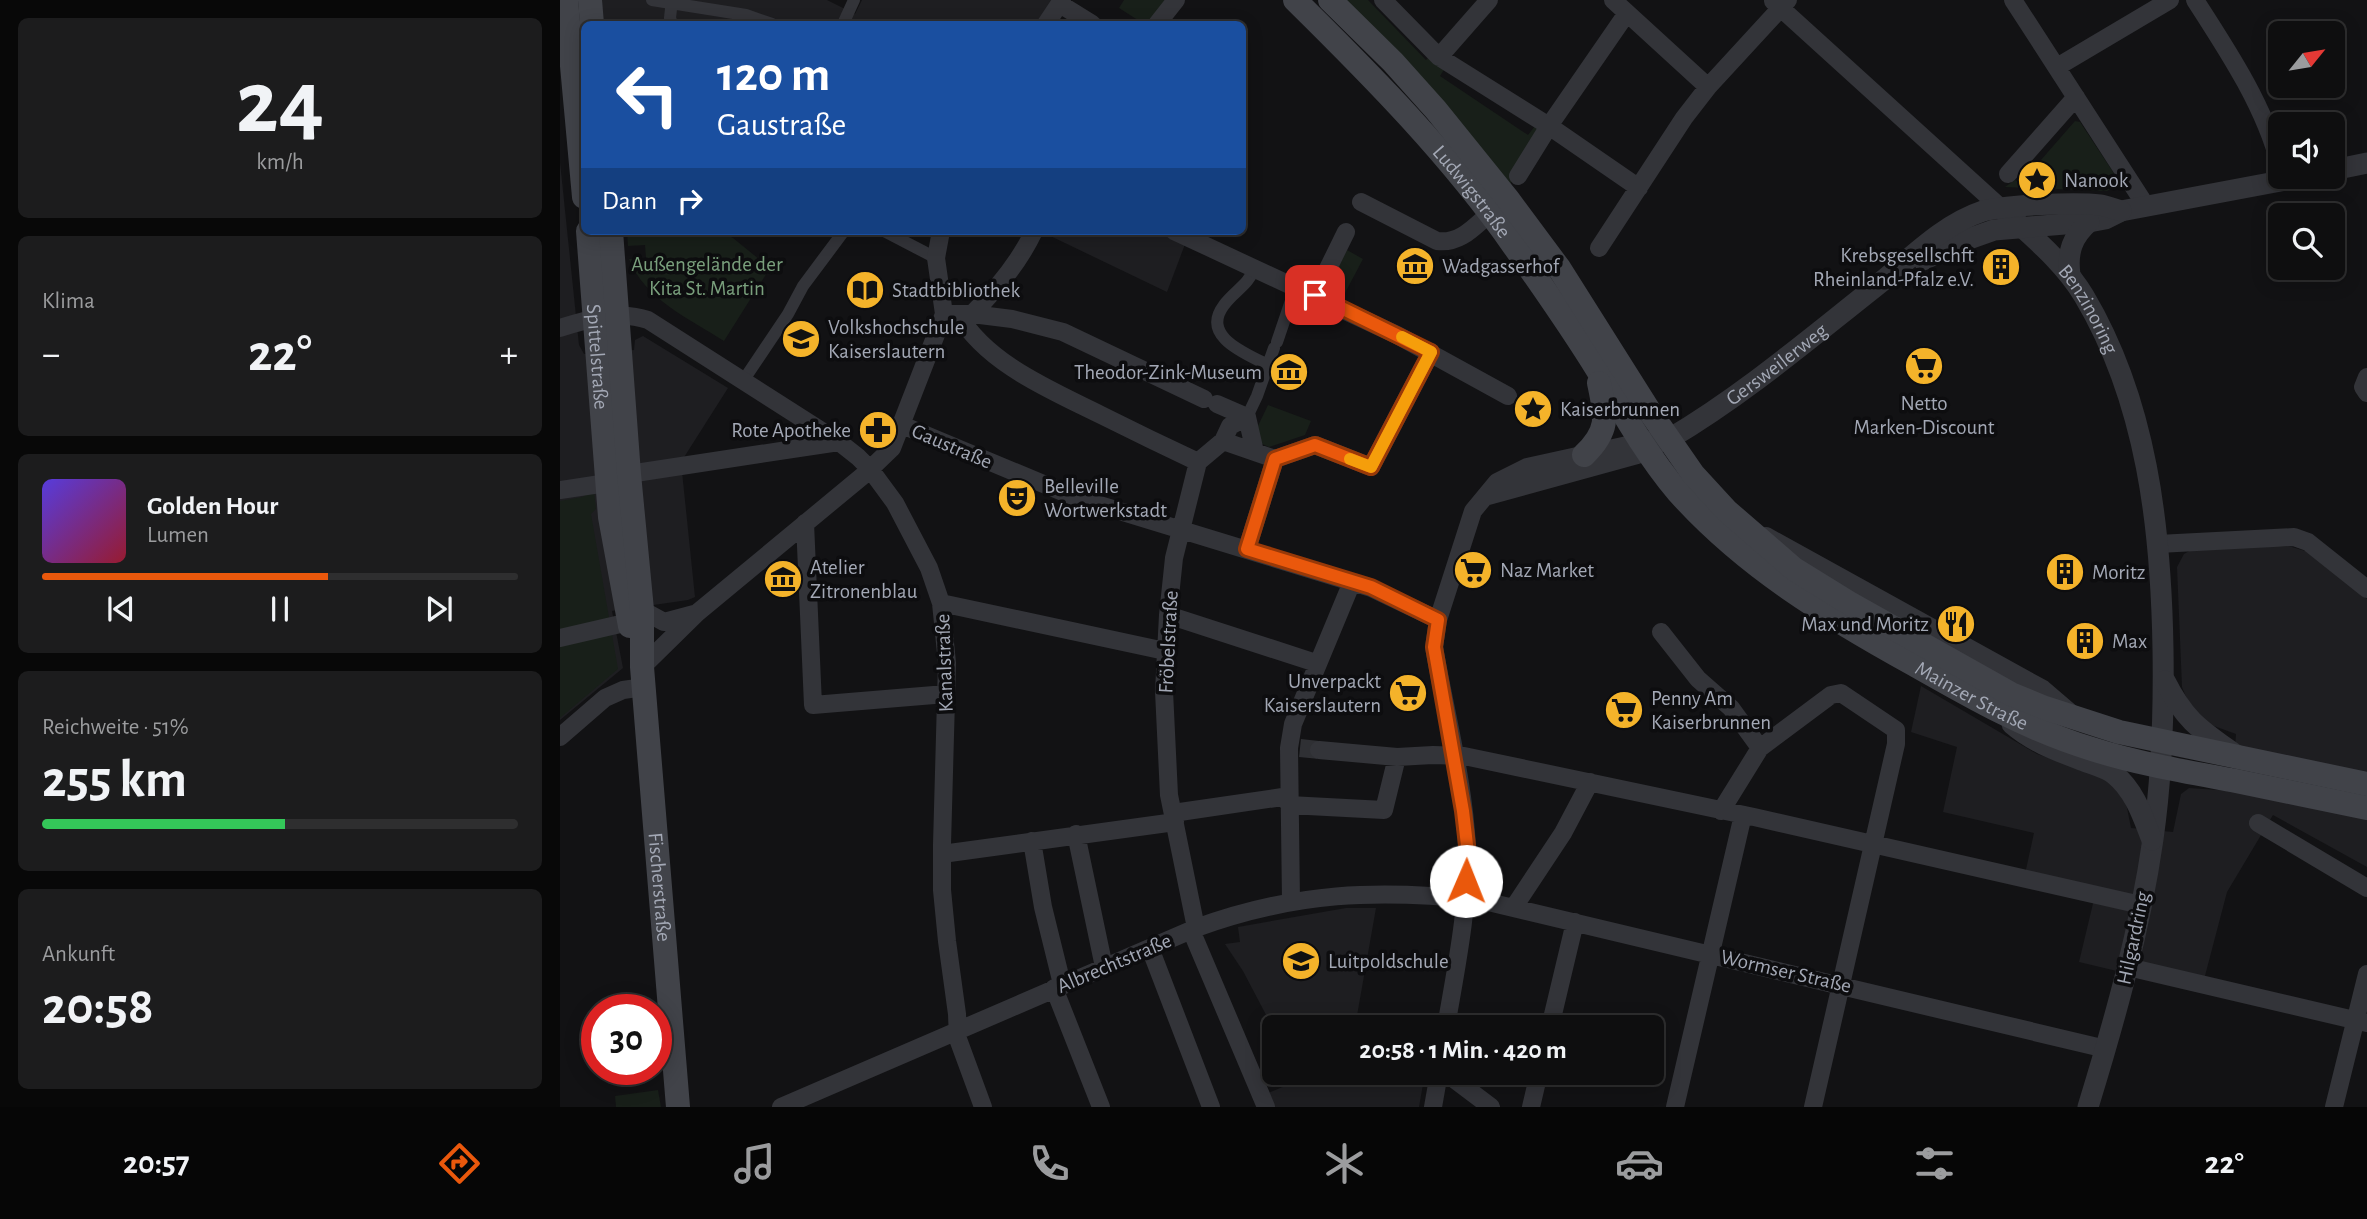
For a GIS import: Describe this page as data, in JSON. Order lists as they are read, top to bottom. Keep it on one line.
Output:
{"streets":{"main road":["Ludwigstraße","Spittelstraße","Mainzer Straße","Fischerstraße"],"street":["Benzinoring","Gersweilerweg","Gaustraße","Fröbelstraße","Kanalstraße","Hilgardring","Albrechtstraße","Wormser Straße"]},"crossings":[["Ludwigstraße","Gersweilerweg"],["Ludwigstraße","Mainzer Straße"],["Benzinoring","Gersweilerweg"],["Benzinoring","Mainzer Straße"],["Benzinoring","Hilgardring"],["Spittelstraße","Kanalstraße"],["Spittelstraße","Fischerstraße"],["Gersweilerweg","Mainzer Straße"],["Gaustraße","Fröbelstraße"],["Fröbelstraße","Albrechtstraße"],["Kanalstraße","Albrechtstraße"],["Mainzer Straße","Hilgardring"],["Hilgardring","Wormser Straße"],["Albrechtstraße","Wormser Straße"]],"parks":["Außengelände der Kita St. Martin"],"places":{"place":["Nanook","Kaiserbrunnen"],"museum":["Wadgasserhof","Theodor-Zink-Museum","Atelier Zitronenblau"],"building":["Krebsgesellschft Rheinland-Pfalz e.V.","Moritz","Max"],"library":["Stadtbibliothek"],"school or university":["Volkshochschule Kaiserslautern","Luitpoldschule"],"supermarket":["Netto Marken-Discount","Naz Market","Unverpackt Kaiserslautern","Penny Am Kaiserbrunnen"],"pharmacy":["Rote Apotheke"],"theatre":["Belleville Wortwerkstadt"],"restaurant":["Max und Moritz"]},"north":"top right","page":{"tile":[["24","km/h"],"Klima",["Reichweite · 51%","255 km"],["Ankunft","20:58"]],"turn":["120 m","Gaustraße"],"then":"Dann","heat":["−","22°","+"],"song":["Golden Hour","Lumen"],"limit":"30","trip":"20:58 · 1 Min. · 420 m","tabs":["20:57","22°"]}}
